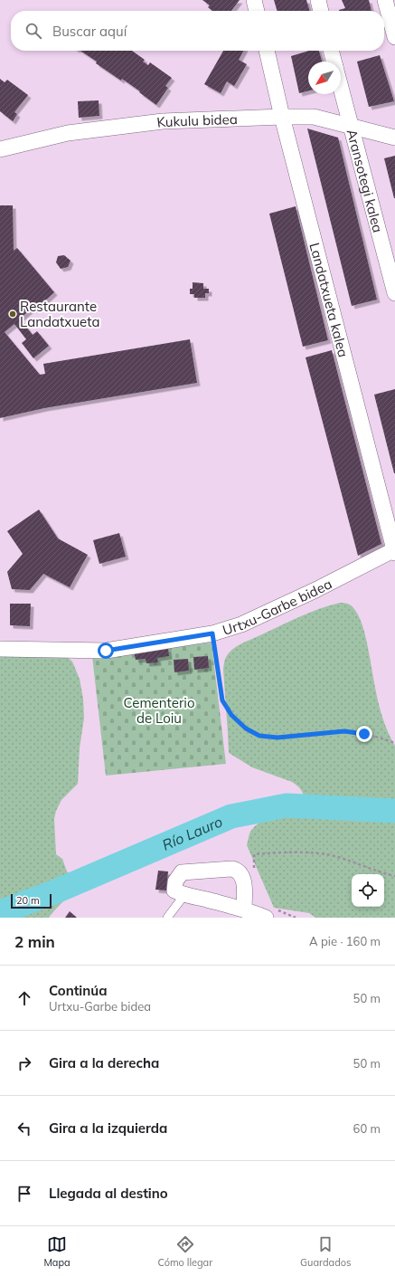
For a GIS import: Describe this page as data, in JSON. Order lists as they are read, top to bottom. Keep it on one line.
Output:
{"streets":{"street":["Kukulu bidea","Aransotegi kalea","Landatxueta kalea","Urtxu-Garbe bidea"]},"crossings":[["Kukulu bidea","Aransotegi kalea"],["Kukulu bidea","Landatxueta kalea"],["Landatxueta kalea","Urtxu-Garbe bidea"]],"water":["Río Lauro"],"parks":["Cementerio de Loiu"],"places":["Restaurante Landatxueta"],"scale_bar":"20 m","north":"bottom left","page":{"search":"Buscar aquí","scale":"20 m","heading":["2 min","A pie · 160 m"],"list":[["Continúa","Urtxu-Garbe bidea","50 m"],["Gira a la derecha","50 m"],["Gira a la izquierda","60 m"],"Llegada al destino"],"nav":["Mapa","Cómo llegar","Guardados"]}}
